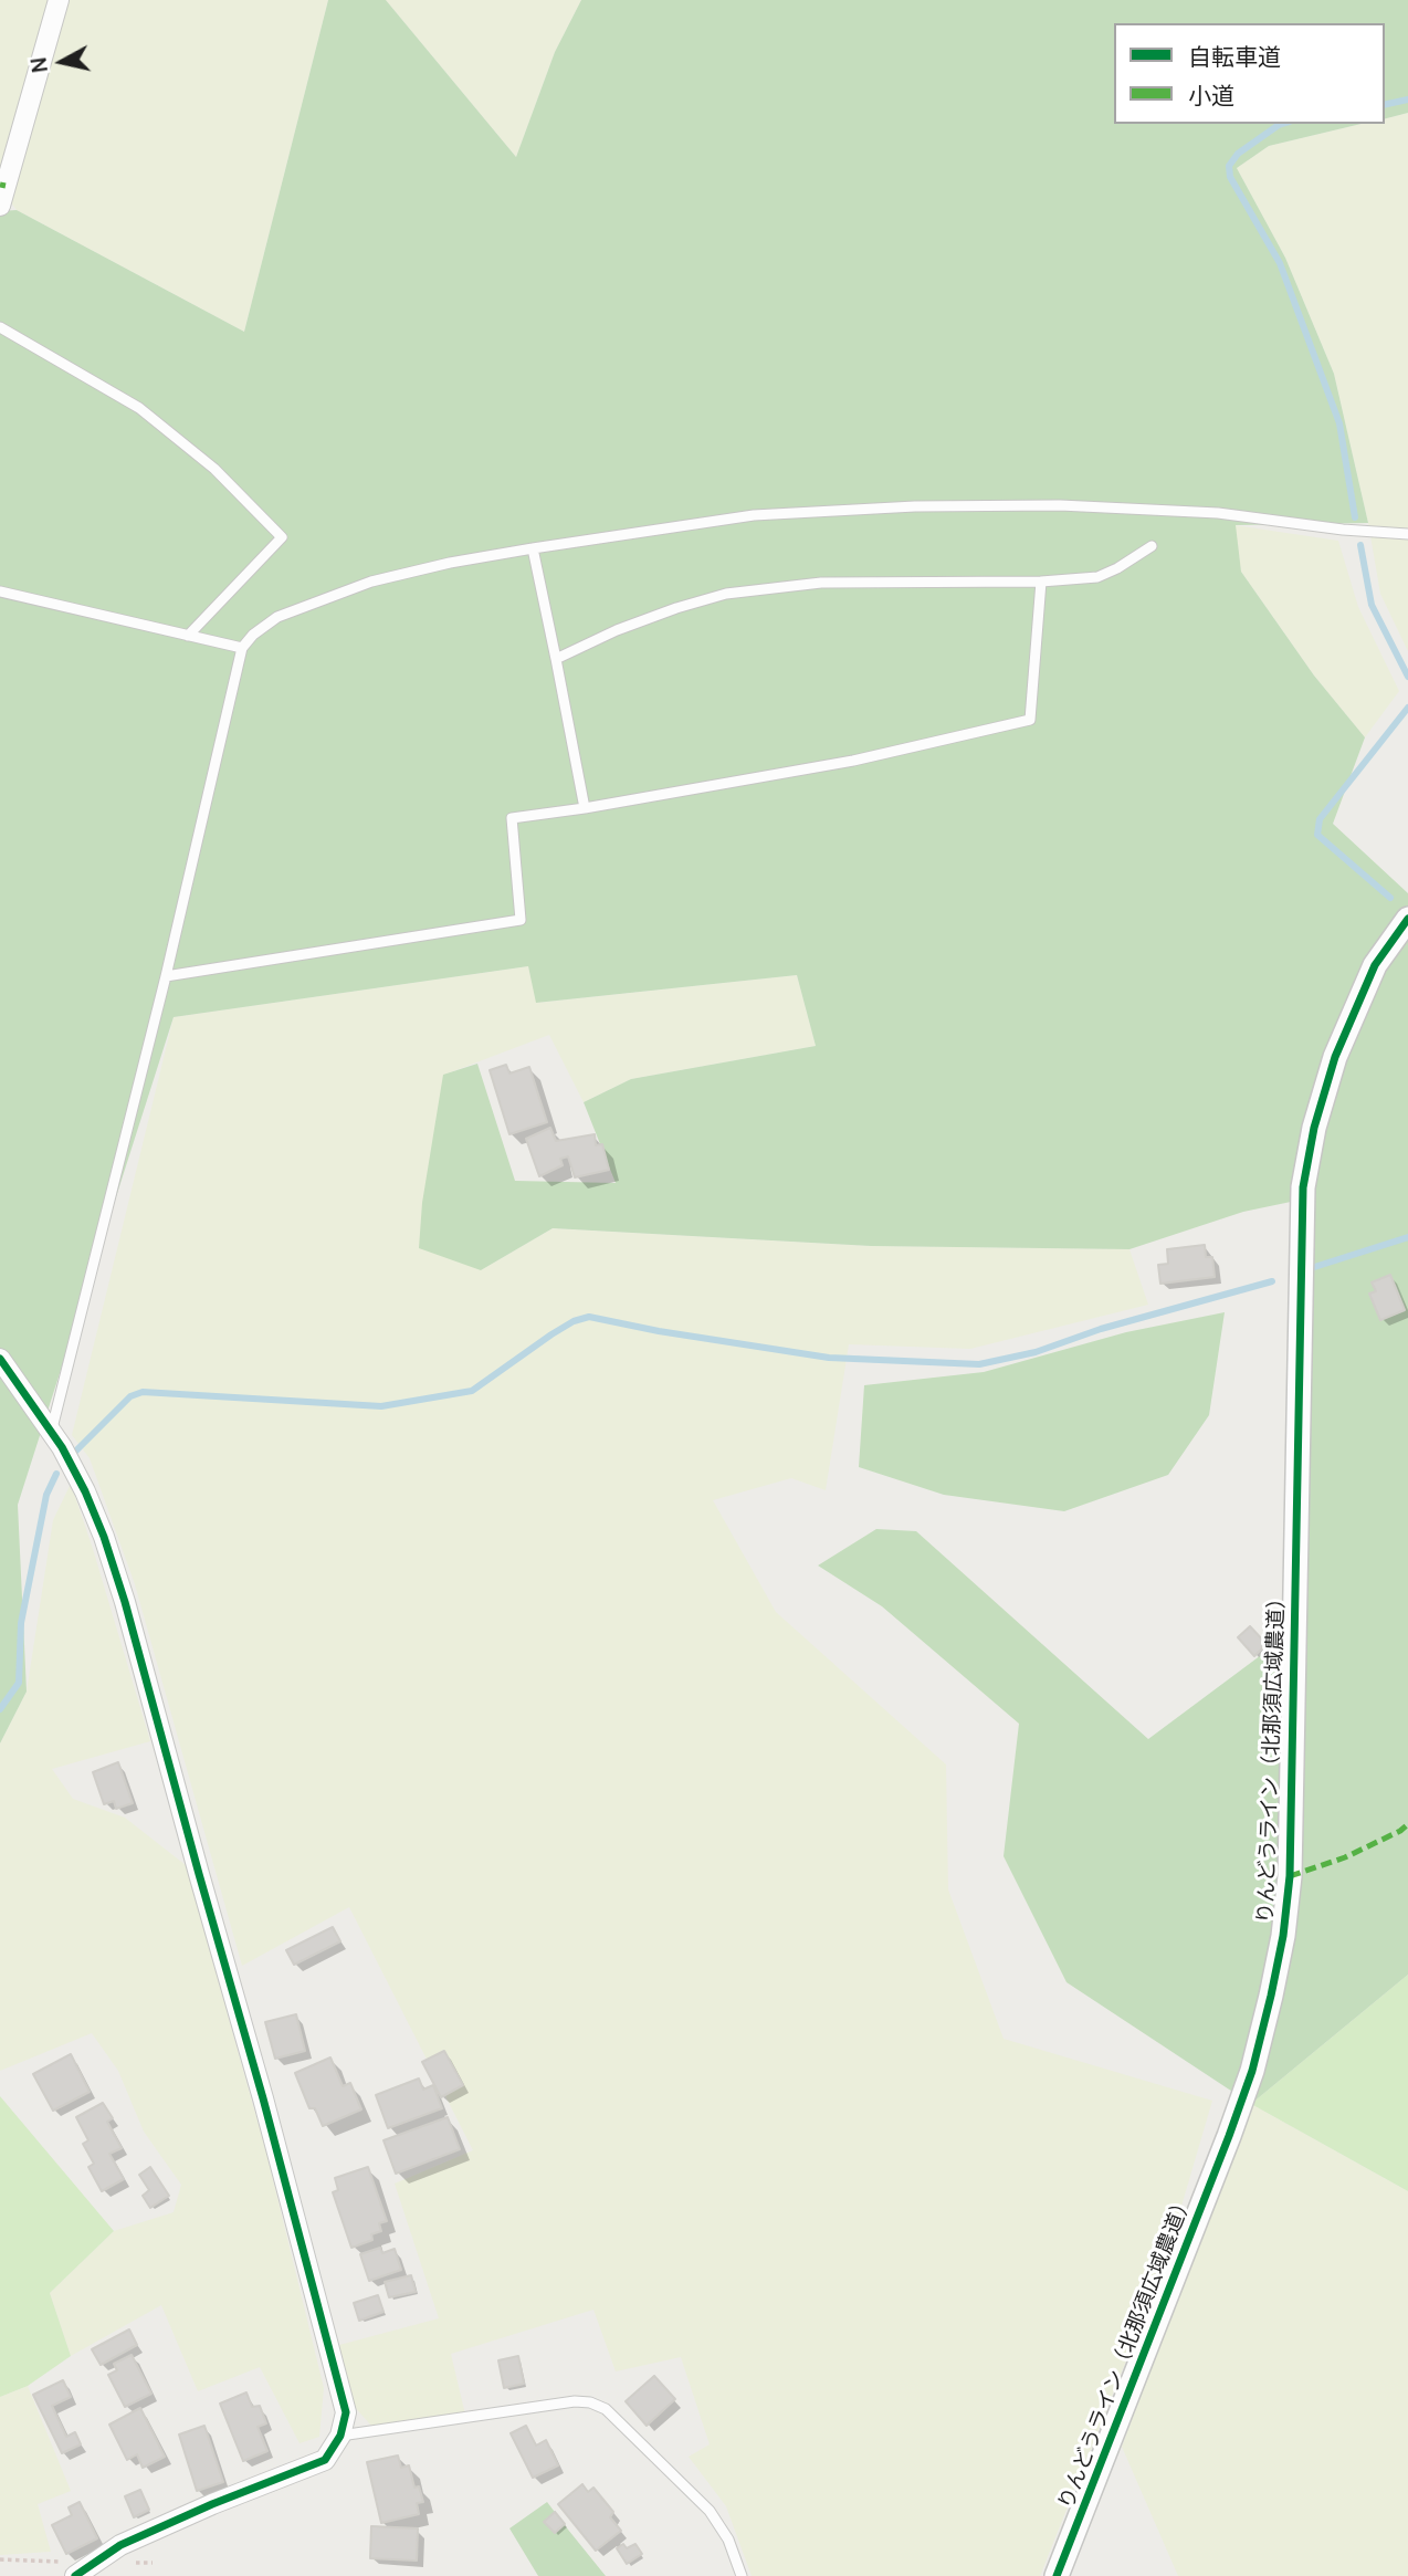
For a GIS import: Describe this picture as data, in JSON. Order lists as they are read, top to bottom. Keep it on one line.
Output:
{"streets":{"street":["りんどうライン（北那須広域農道）"]},"legend":["自転車道","小道"],"north":"left"}
